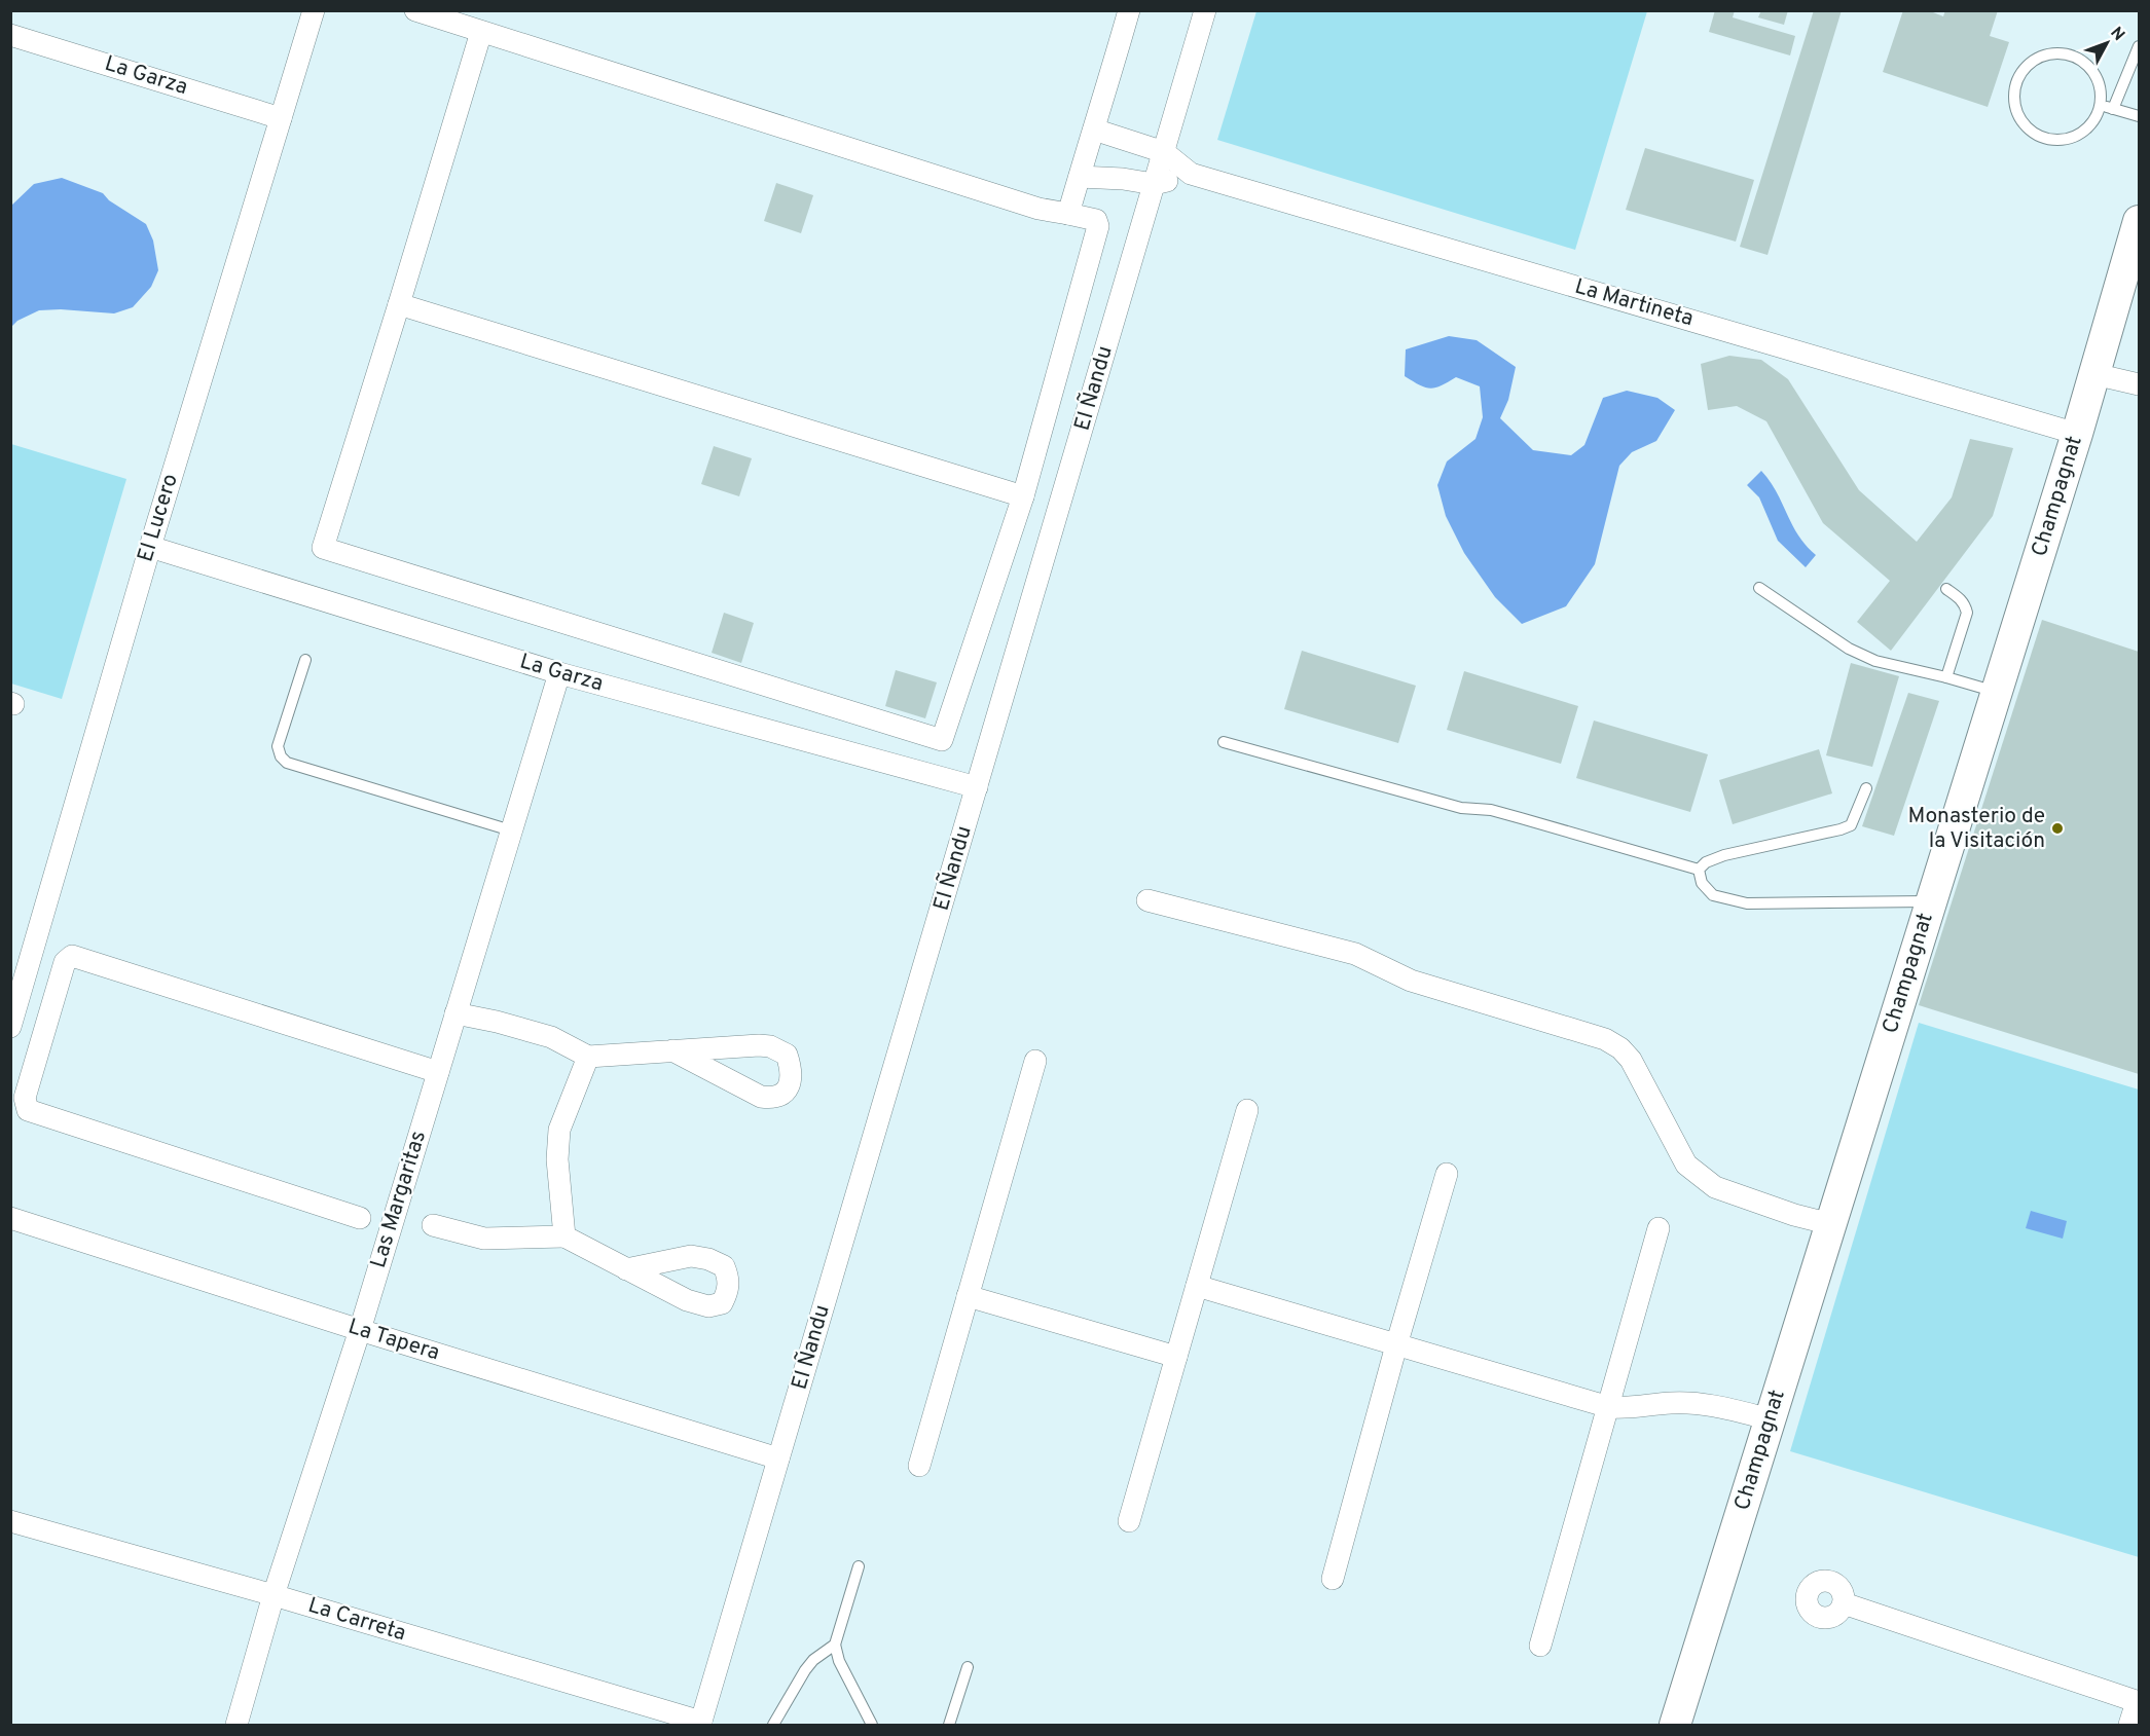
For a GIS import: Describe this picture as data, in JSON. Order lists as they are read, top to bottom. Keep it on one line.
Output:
{"streets":{"street":["La Garza","La Martineta","El Ñandu","Champagnat","El Lucero","Las Margaritas","La Tapera","La Carreta"]},"crossings":[["La Garza","El Ñandu"],["La Garza","El Lucero"],["La Garza","Las Margaritas"],["La Martineta","Champagnat"],["El Ñandu","La Tapera"],["El Ñandu","La Carreta"],["Las Margaritas","La Tapera"],["Las Margaritas","La Carreta"]],"places":["Monasterio de la Visitación"],"north":"top right"}
